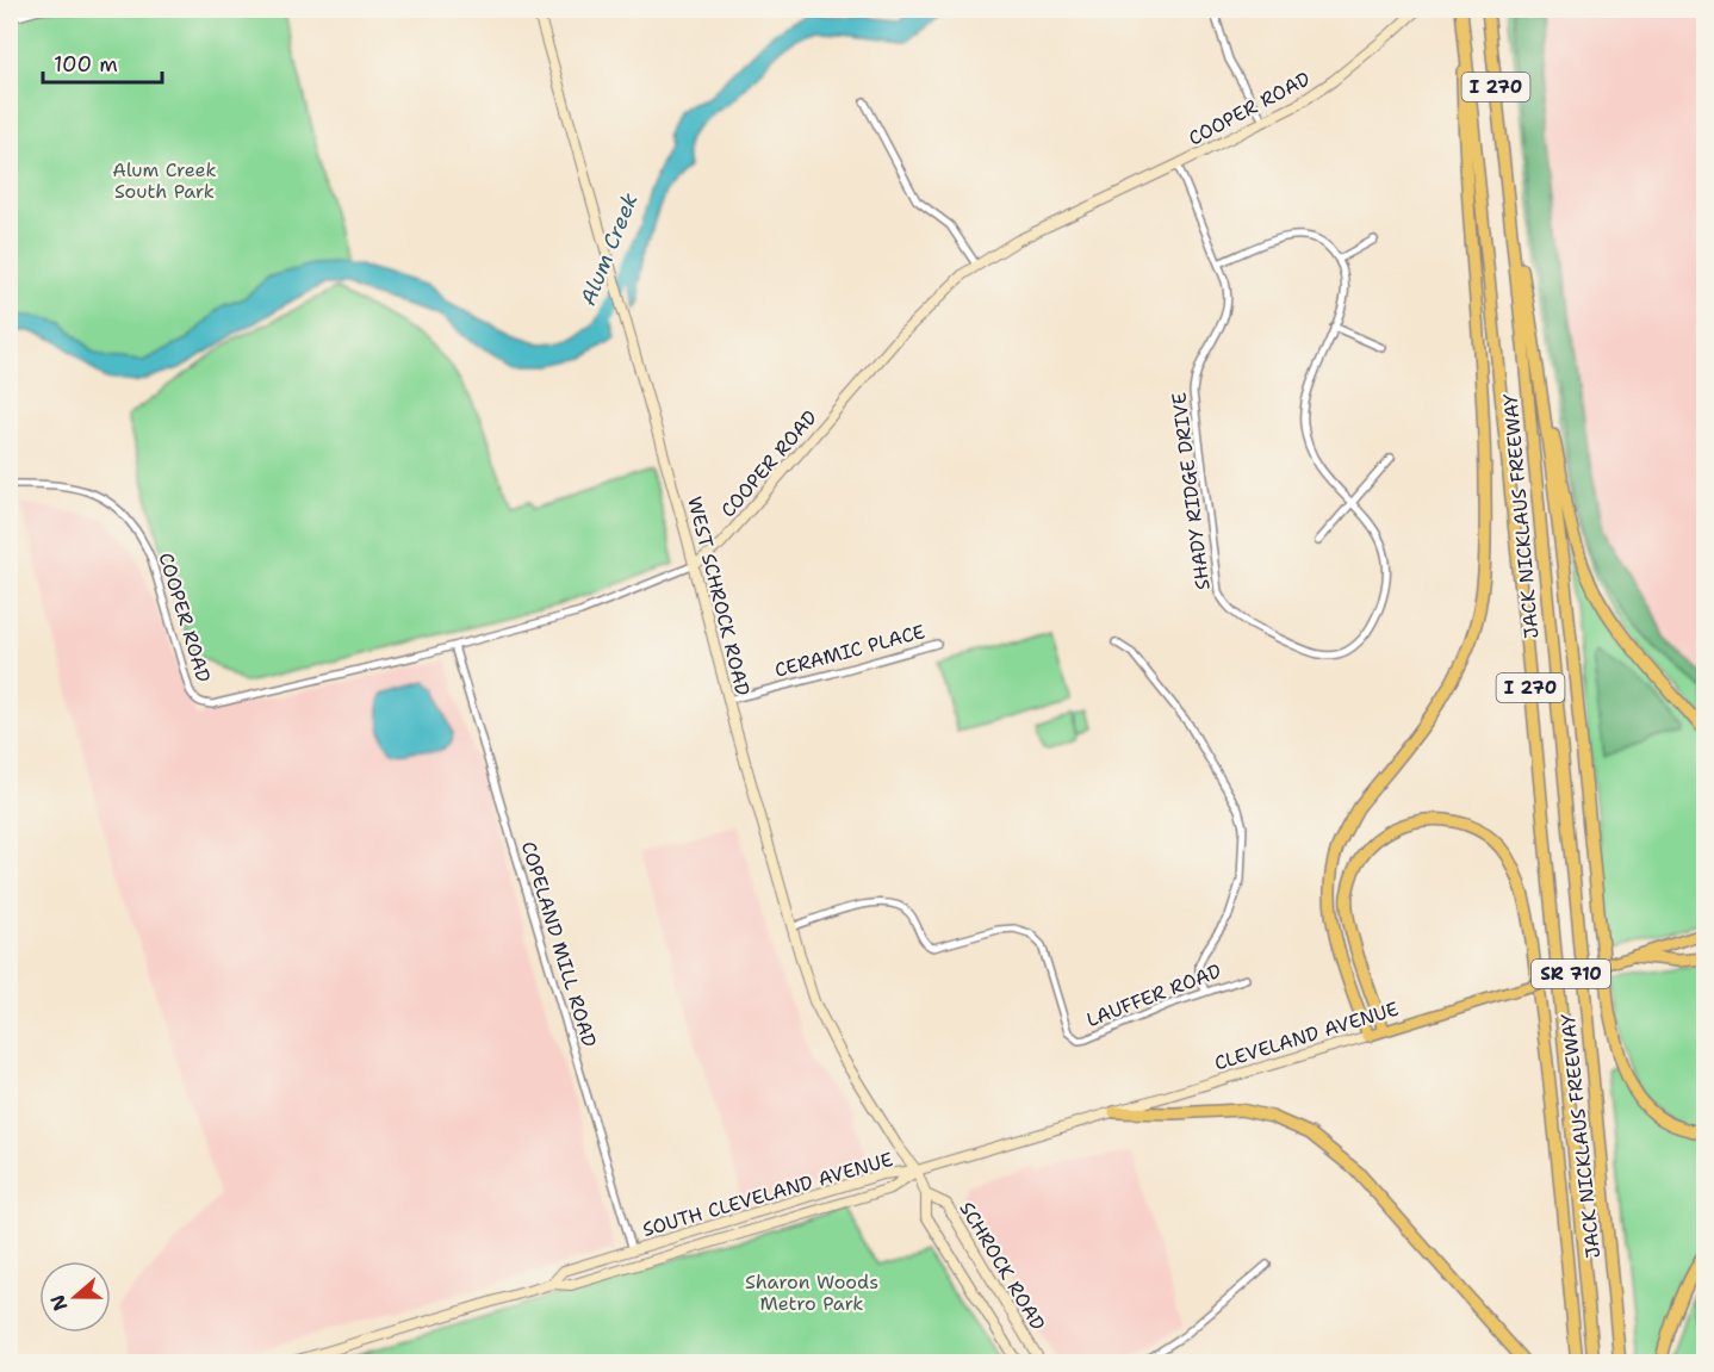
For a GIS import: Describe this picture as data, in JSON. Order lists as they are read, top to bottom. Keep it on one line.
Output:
{"streets":{"highway":["I 270","JACK NICKLAUS FREEWAY"],"main road":["COOPER ROAD","WEST SCHROCK ROAD","SR 710","CLEVELAND AVENUE","SOUTH CLEVELAND AVENUE","SCHROCK ROAD"],"street":["SHADY RIDGE DRIVE","CERAMIC PLACE","COPELAND MILL ROAD","LAUFFER ROAD"]},"crossings":[["COOPER ROAD","SHADY RIDGE DRIVE"],["COOPER ROAD","WEST SCHROCK ROAD"],["COOPER ROAD","COPELAND MILL ROAD"],["WEST SCHROCK ROAD","CERAMIC PLACE"],["WEST SCHROCK ROAD","LAUFFER ROAD"],["WEST SCHROCK ROAD","CLEVELAND AVENUE"],["WEST SCHROCK ROAD","SOUTH CLEVELAND AVENUE"],["WEST SCHROCK ROAD","SCHROCK ROAD"],["COPELAND MILL ROAD","SOUTH CLEVELAND AVENUE"],["CLEVELAND AVENUE","SOUTH CLEVELAND AVENUE"],["CLEVELAND AVENUE","SCHROCK ROAD"],["SOUTH CLEVELAND AVENUE","SCHROCK ROAD"]],"water":["Alum Creek"],"parks":["Alum Creek South Park","Sharon Woods Metro Park"],"scale_bar":"100 m","north":"left"}
